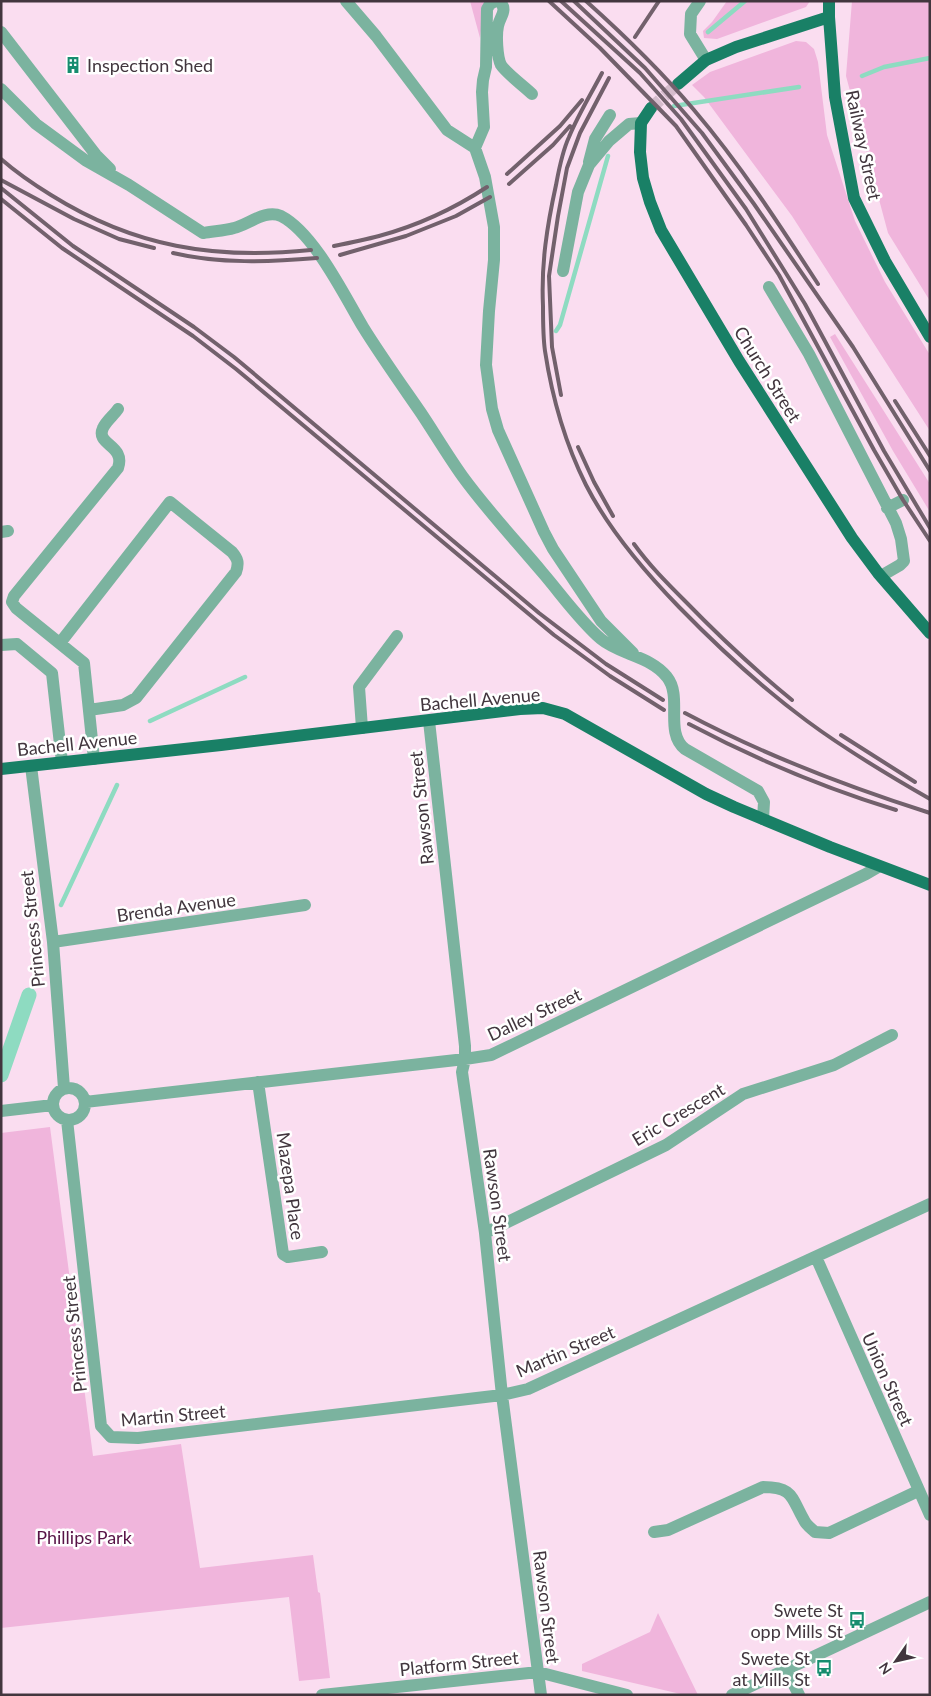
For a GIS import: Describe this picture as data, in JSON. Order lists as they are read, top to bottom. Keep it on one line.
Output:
{"streets":{"main road":["Railway Street","Church Street","Bachell Avenue"],"street":["Rawson Street","Brenda Avenue","Princess Street","Dalley Street","Eric Crescent","Mazepa Place","Martin Street","Union Street","Platform Street"]},"crossings":[["Bachell Avenue","Rawson Street"],["Bachell Avenue","Princess Street"],["Bachell Avenue","Dalley Street"],["Rawson Street","Dalley Street"],["Rawson Street","Eric Crescent"],["Rawson Street","Martin Street"],["Rawson Street","Platform Street"],["Brenda Avenue","Princess Street"],["Princess Street","Dalley Street"],["Princess Street","Martin Street"],["Dalley Street","Mazepa Place"],["Martin Street","Union Street"]],"parks":["Phillips Park"],"places":{"building":["Inspection Shed"],"bus stop":["Swete St opp Mills St","Swete St at Mills St"]},"north":"bottom left"}
